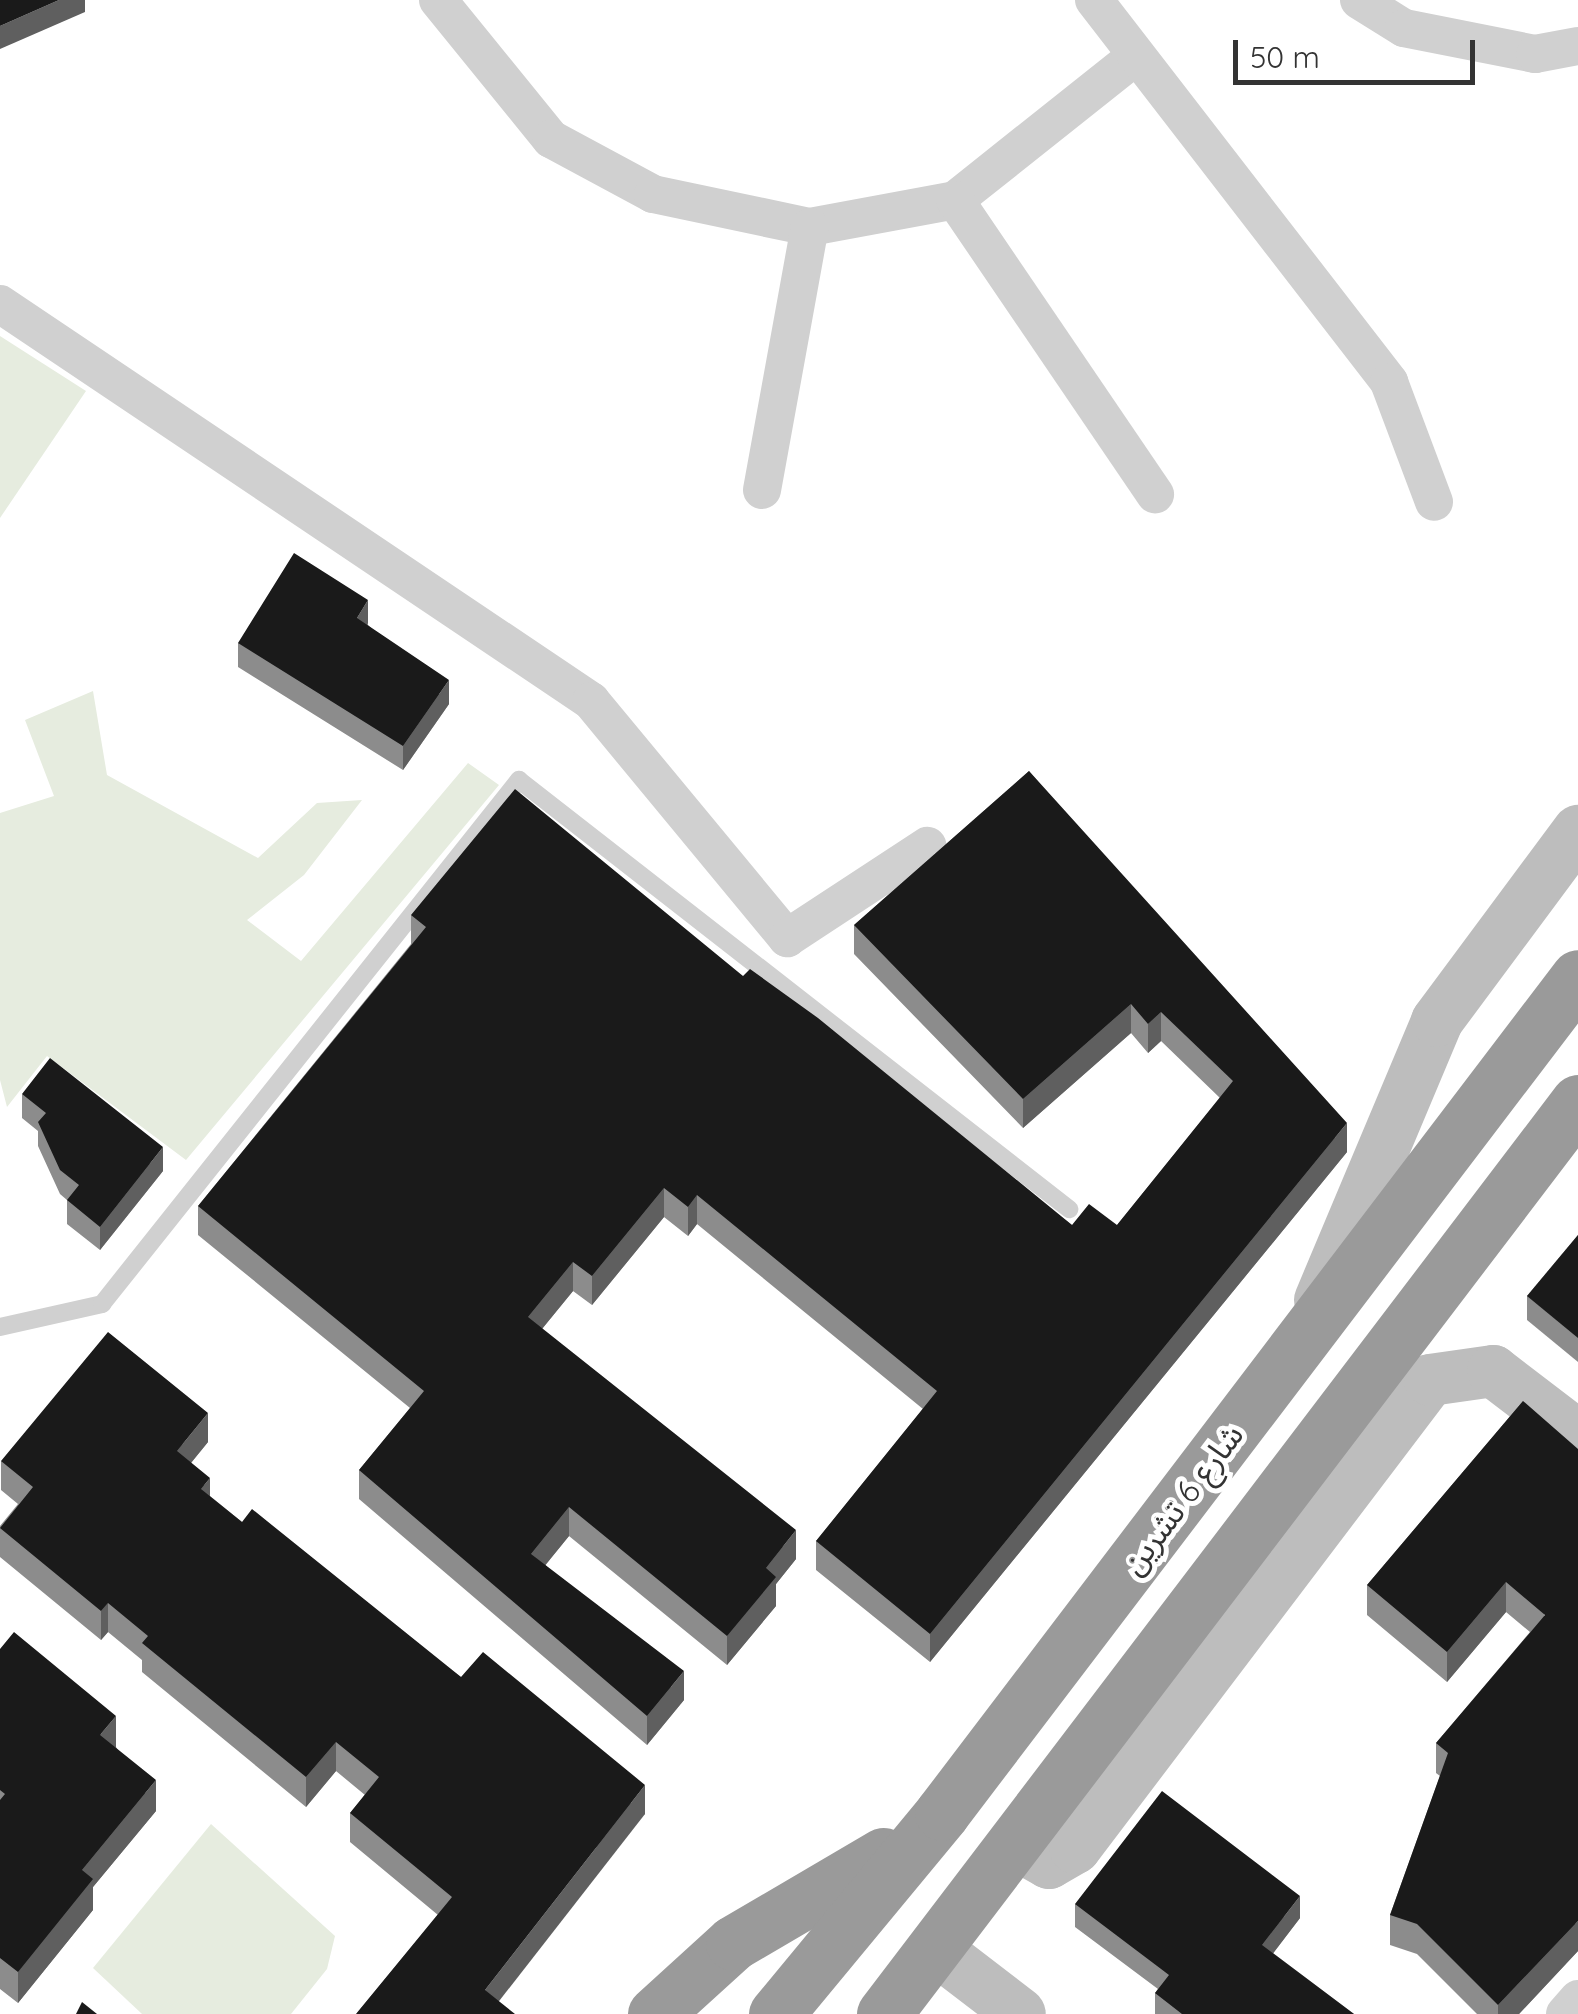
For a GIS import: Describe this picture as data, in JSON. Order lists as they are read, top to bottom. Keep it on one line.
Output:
{"streets":{"highway":["شارع 6 تشرين"]},"scale_bar":"50 m"}
